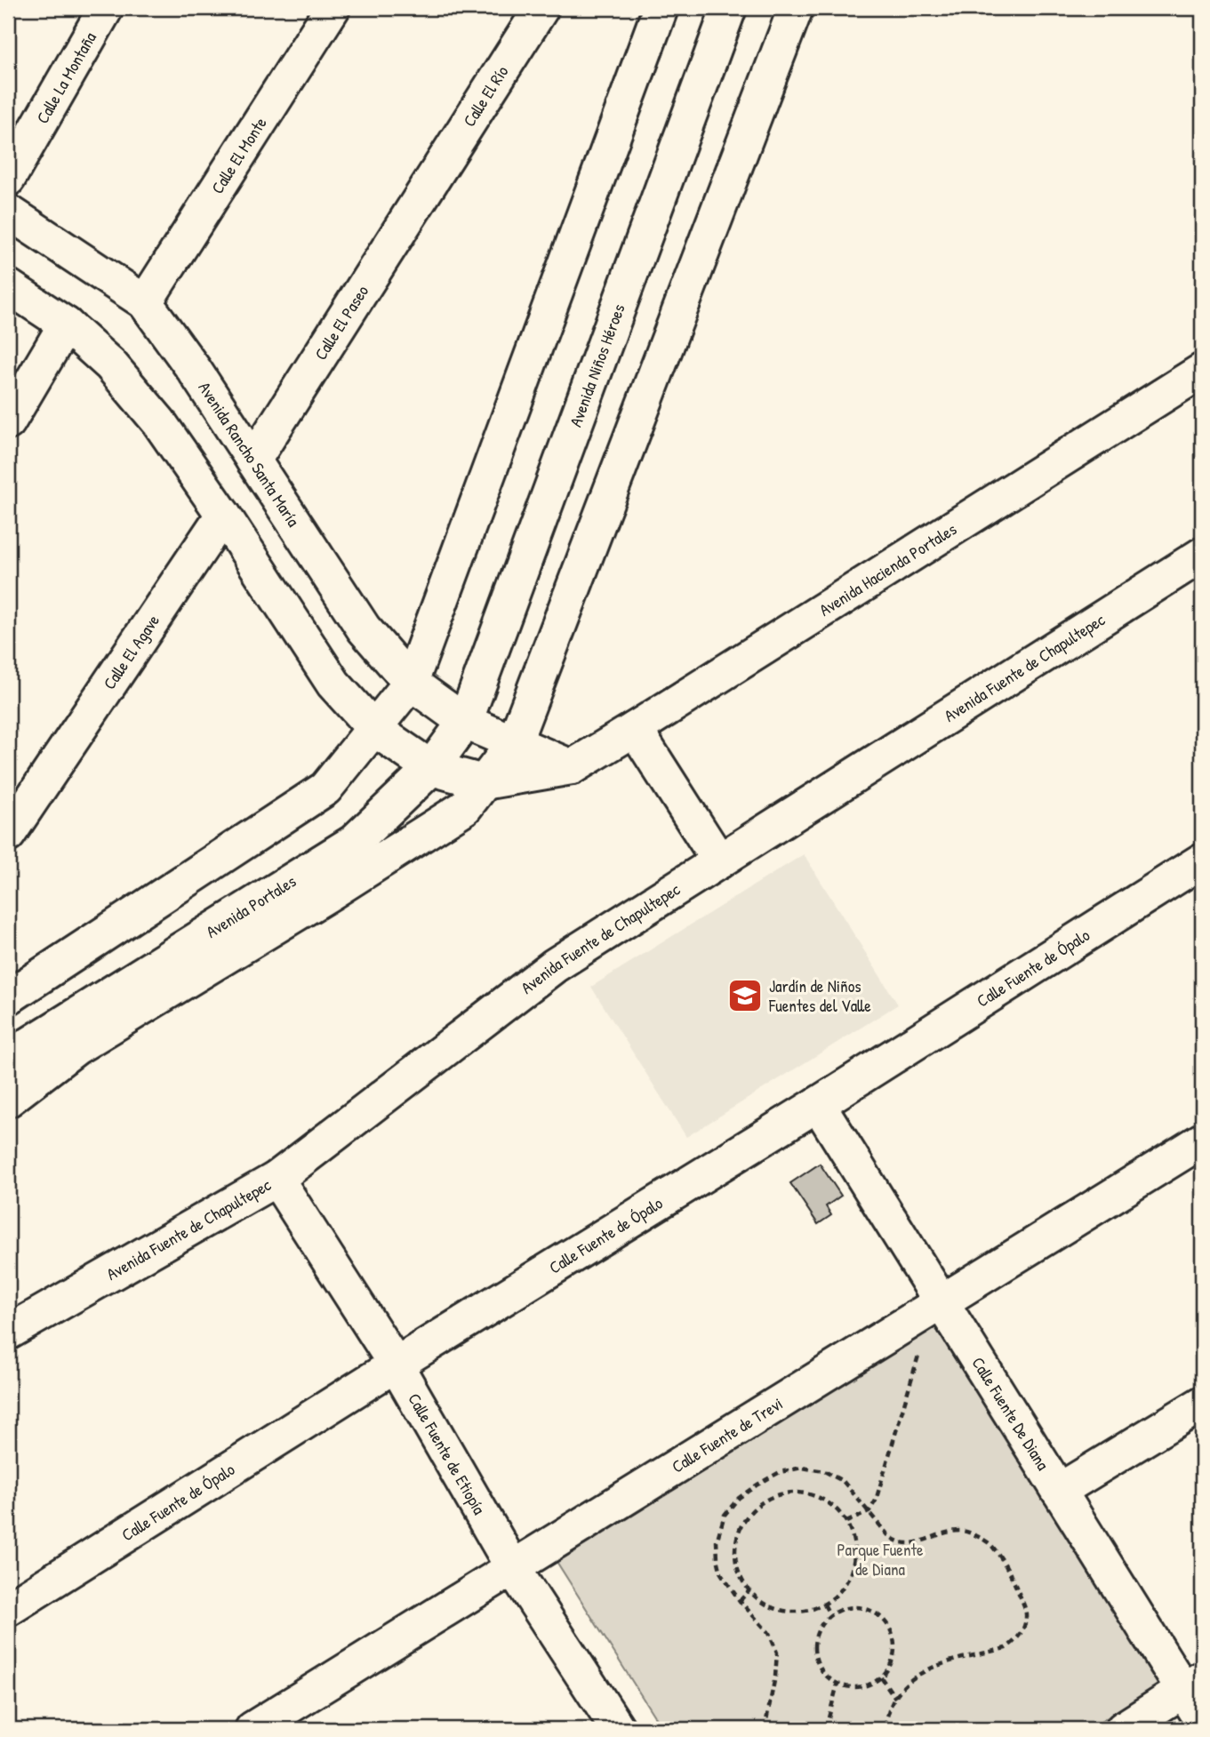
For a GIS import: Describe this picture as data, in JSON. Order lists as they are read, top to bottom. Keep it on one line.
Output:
{"streets":{"street":["Calle La Montaña","Calle El Río","Calle El Monte","Calle El Paseo","Avenida Niños Héroes","Avenida Rancho Santa María","Avenida Hacienda Portales","Calle El Agave","Avenida Fuente de Chapultepec","Avenida Portales","Calle Fuente de Ópalo","Calle Fuente De Diana","Calle Fuente de Trevi","Calle Fuente de Etiopía"]},"crossings":[["Calle El Río","Calle El Paseo"],["Calle El Monte","Avenida Rancho Santa María"],["Calle El Paseo","Avenida Rancho Santa María"],["Avenida Niños Héroes","Avenida Rancho Santa María"],["Avenida Niños Héroes","Avenida Portales"],["Avenida Rancho Santa María","Avenida Portales"],["Avenida Hacienda Portales","Avenida Portales"],["Avenida Fuente de Chapultepec","Calle Fuente de Etiopía"],["Calle Fuente de Ópalo","Calle Fuente De Diana"],["Calle Fuente de Ópalo","Calle Fuente de Etiopía"],["Calle Fuente De Diana","Calle Fuente de Trevi"],["Calle Fuente de Trevi","Calle Fuente de Etiopía"]],"parks":["Parque Fuente de Diana"],"places":{"school or university":["Jardín de Niños Fuentes del Valle"]}}
